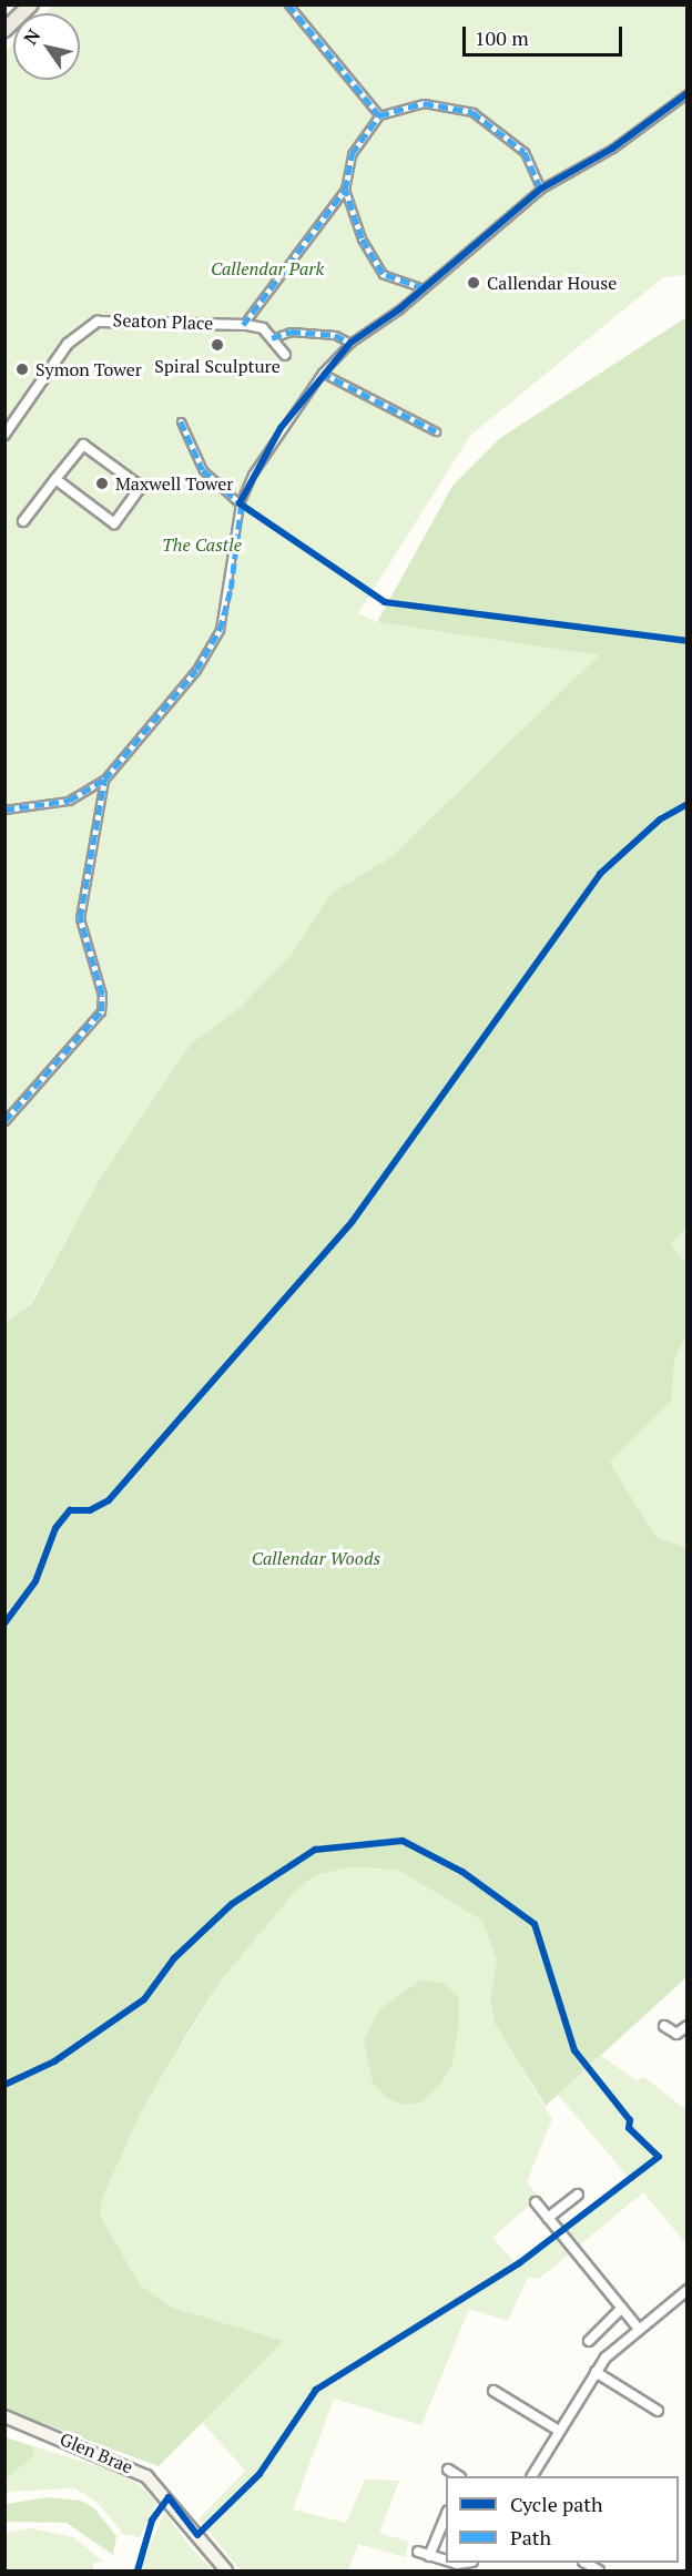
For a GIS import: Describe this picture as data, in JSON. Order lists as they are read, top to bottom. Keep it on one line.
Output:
{"streets":{"main road":["Glen Brae"],"street":["Seaton Place"]},"parks":["Callendar Park","The Castle","Callendar Woods"],"places":["Callendar House","Spiral Sculpture","Symon Tower","Maxwell Tower"],"legend":["Cycle path","Path"],"scale_bar":"100 m","north":"top left"}
